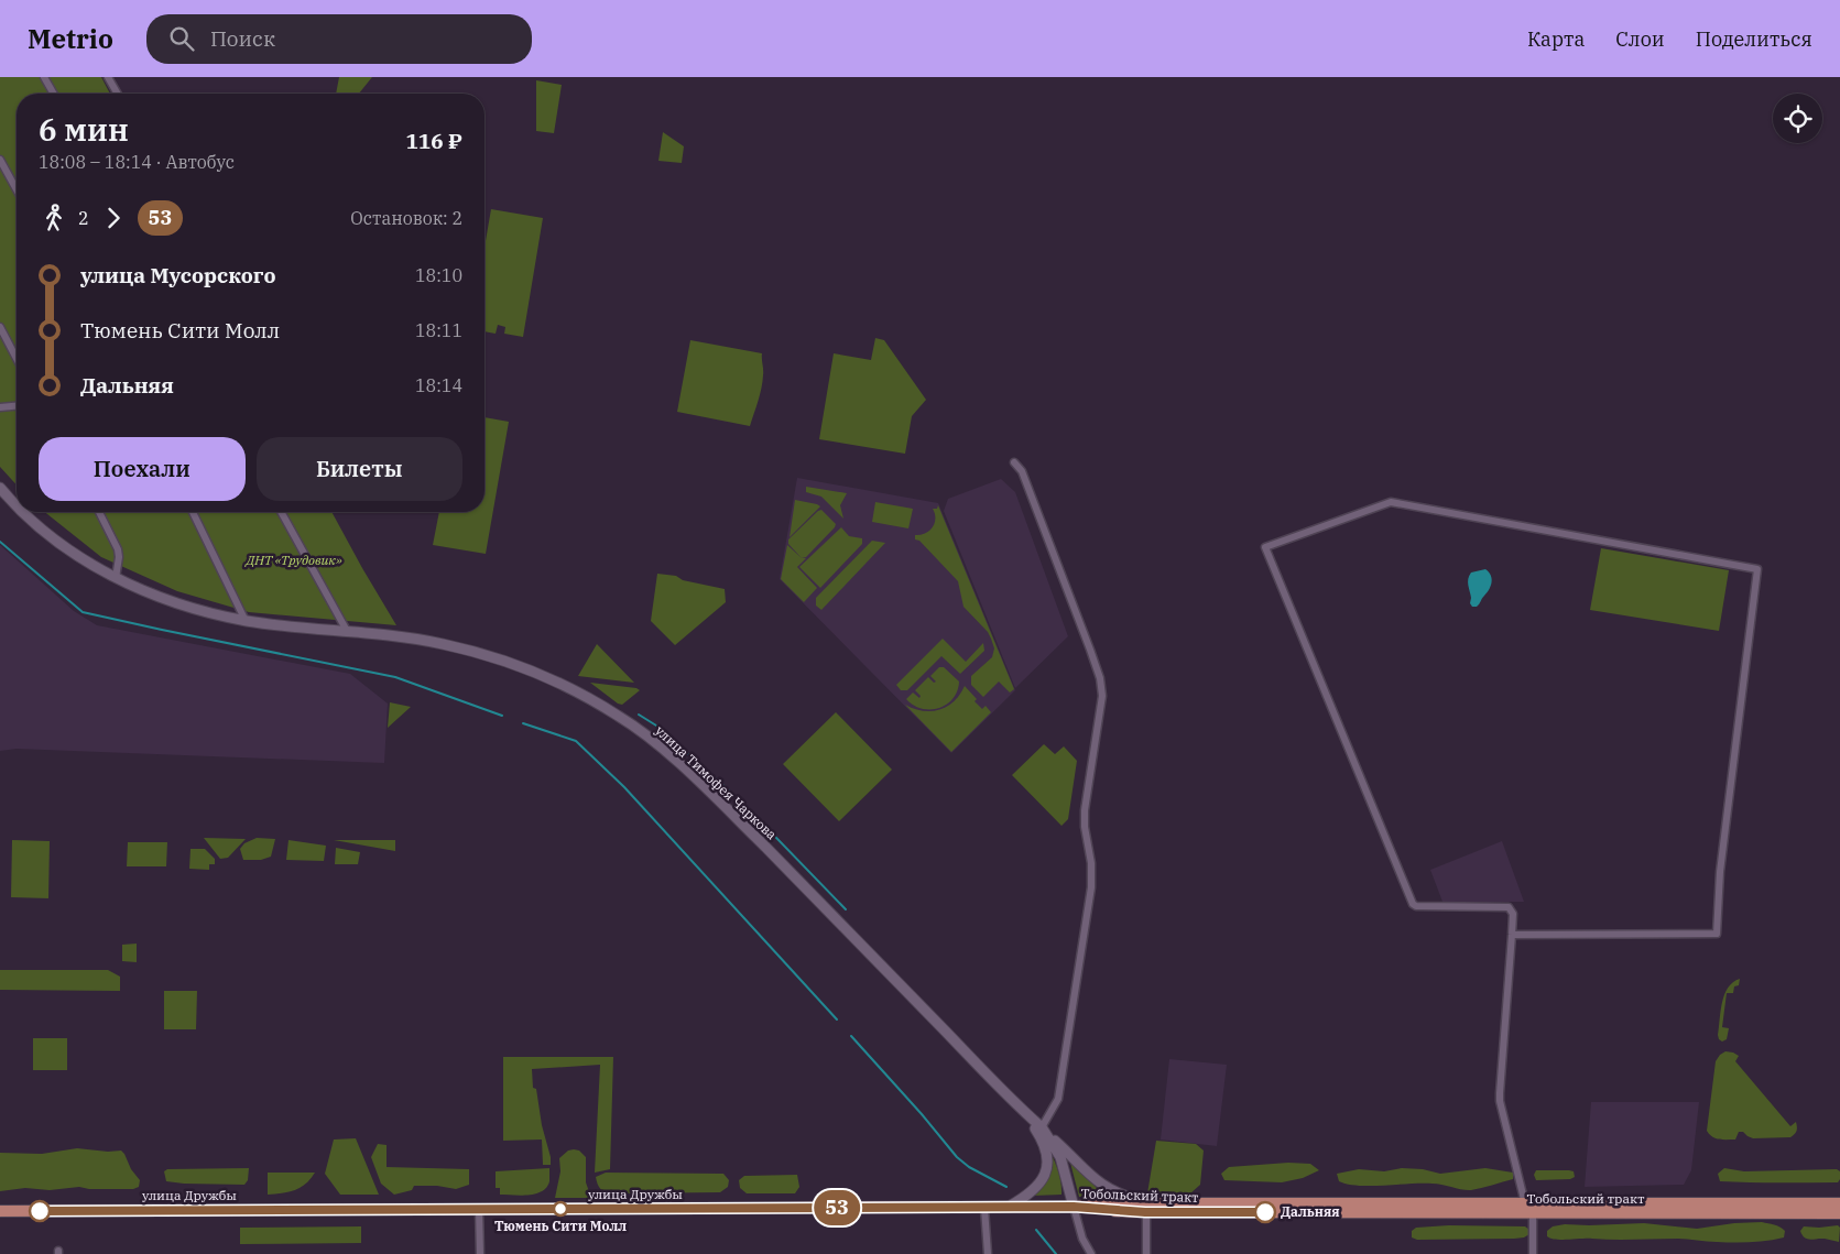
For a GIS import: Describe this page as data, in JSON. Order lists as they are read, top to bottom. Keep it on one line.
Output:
{"streets":{"main road":["улица Тимофея Чаркова","улица Дружбы","Тобольский тракт"]},"crossings":[["улица Тимофея Чаркова","улица Дружбы"],["улица Тимофея Чаркова","Тобольский тракт"],["улица Дружбы","Тобольский тракт"]],"parks":["ДНТ «Трудовик»"],"places":["Тюмень Сити Молл","Дальняя"],"lines":["bus line 53"],"page":{"header":"Metrio","search":"Поиск","nav":["Карта","Слои","Поделиться"],"on_map":"53","heading":["6 мин","18:08 – 18:14 · Автобус","116 ₽"],"legs":["2","53","Остановок: 2"],"list":[{"name":"улица Мусорского","value":"18:10"},{"name":"Тюмень Сити Молл","value":"18:11"},{"name":"Дальняя","value":"18:14"}],"buttons":["Поехали","Билеты"]}}
